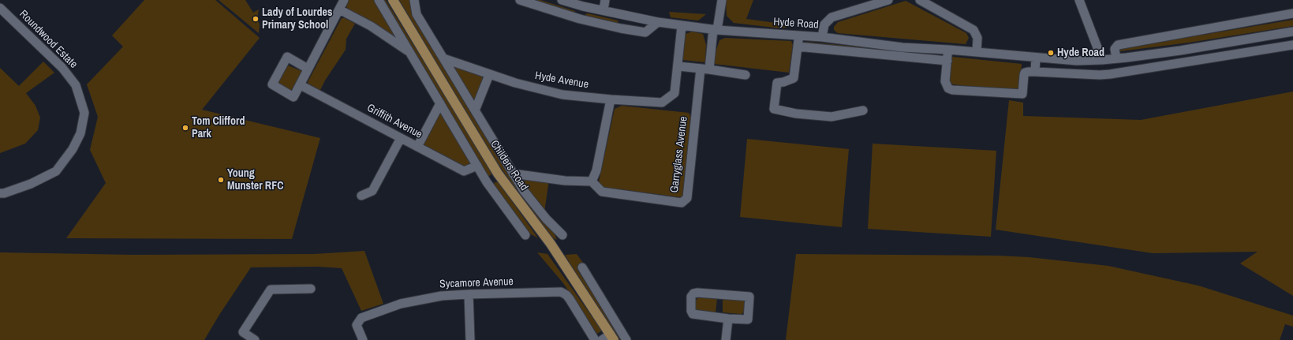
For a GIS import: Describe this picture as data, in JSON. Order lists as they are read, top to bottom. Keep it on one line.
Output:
{"streets":{"main road":["Childers Road"],"street":["Hyde Road","Roundwood Estate","Hyde Avenue","Griffith Avenue","Garryglass Avenue","Sycamore Avenue"]},"crossings":[["Hyde Road","Hyde Avenue"],["Hyde Road","Garryglass Avenue"]],"places":["Lady of Lourdes Primary School","Hyde Road","Tom Clifford Park","Young Munster RFC"]}
